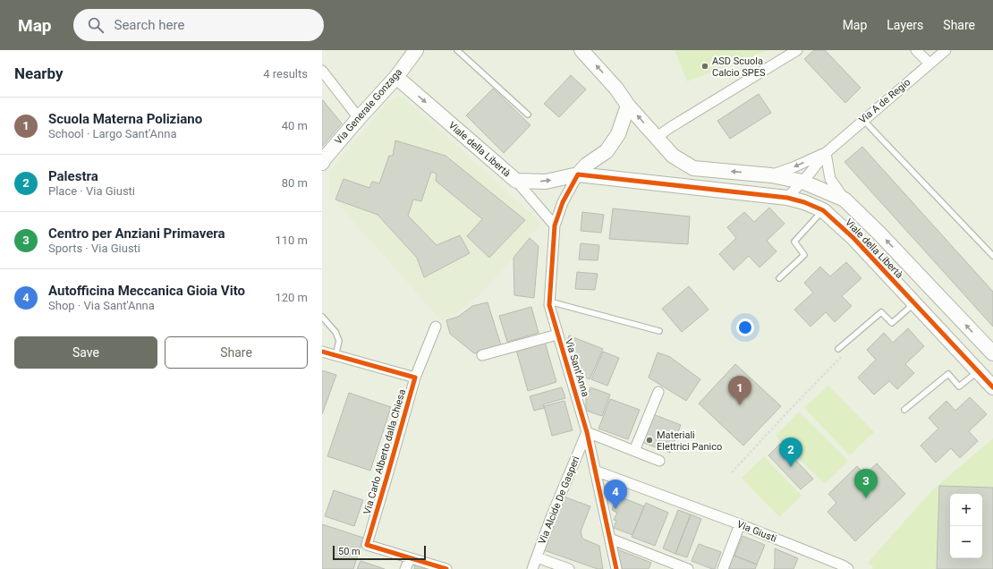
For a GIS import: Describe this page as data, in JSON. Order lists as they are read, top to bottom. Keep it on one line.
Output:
{"streets":{"street":["Via A de Regio","Via Generale Gonzaga","Viale della Libertà","Via Sant'Anna","Via Carlo Alberto dalla Chiesa","Via Alcide De Gasperi","Via Giusti"]},"crossings":[["Via A de Regio","Viale della Libertà"],["Via Generale Gonzaga","Viale della Libertà"],["Viale della Libertà","Via Sant'Anna"],["Via Sant'Anna","Via Alcide De Gasperi"],["Via Sant'Anna","Via Giusti"]],"places":["ASD Scuola Calcio SPES","Materiali Elettrici Panico"],"scale_bar":"50 m","page":{"header":"Map","search":"Search here","nav":["Map","Layers","Share"],"heading":["Nearby","4 results"],"list":[{"mark":"1","name":"Scuola Materna Poliziano","note":"School · Largo Sant'Anna","value":"40 m"},{"mark":"2","name":"Palestra","note":"Place · Via Giusti","value":"80 m"},{"mark":"3","name":"Centro per Anziani Primavera","note":"Sports · Via Giusti","value":"110 m"},{"mark":"4","name":"Autofficina Meccanica Gioia Vito","note":"Shop · Via Sant'Anna","value":"120 m"}],"buttons":["Save","Share"],"pins":["1","2","3","4"],"map_buttons":["+","−"],"scale":"50 m"}}
